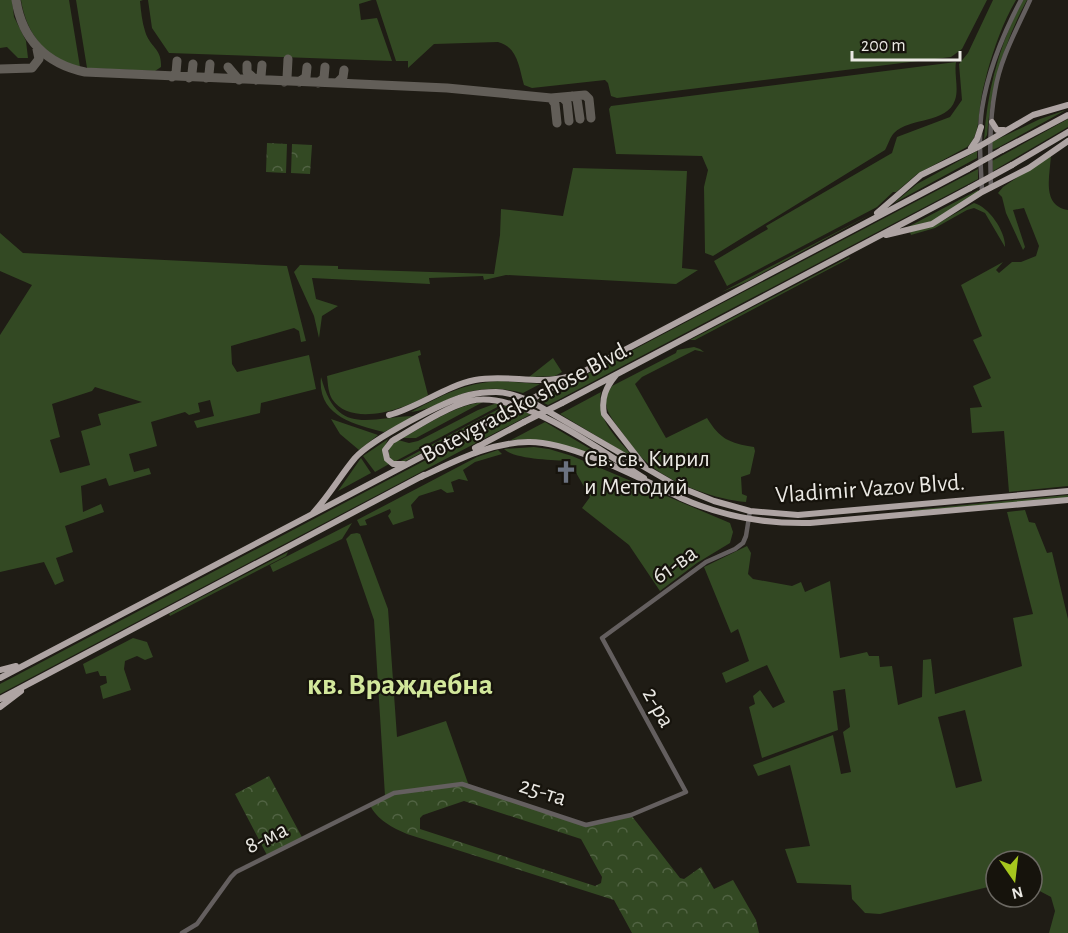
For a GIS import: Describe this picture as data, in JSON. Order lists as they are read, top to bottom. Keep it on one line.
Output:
{"streets":{"main road":["Botevgradsko shose Blvd.","Vladimir Vazov Blvd."],"street":["61-ва","2-ра","25-та","8-ма"]},"crossings":[["Botevgradsko shose Blvd.","Vladimir Vazov Blvd."],["Vladimir Vazov Blvd.","61-ва"],["61-ва","2-ра"],["2-ра","25-та"],["25-та","8-ма"]],"districts":["кв. Враждебна"],"places":{"church":["Св. св. Кирил и Методий"]},"scale_bar":"200 m","north":"bottom"}
